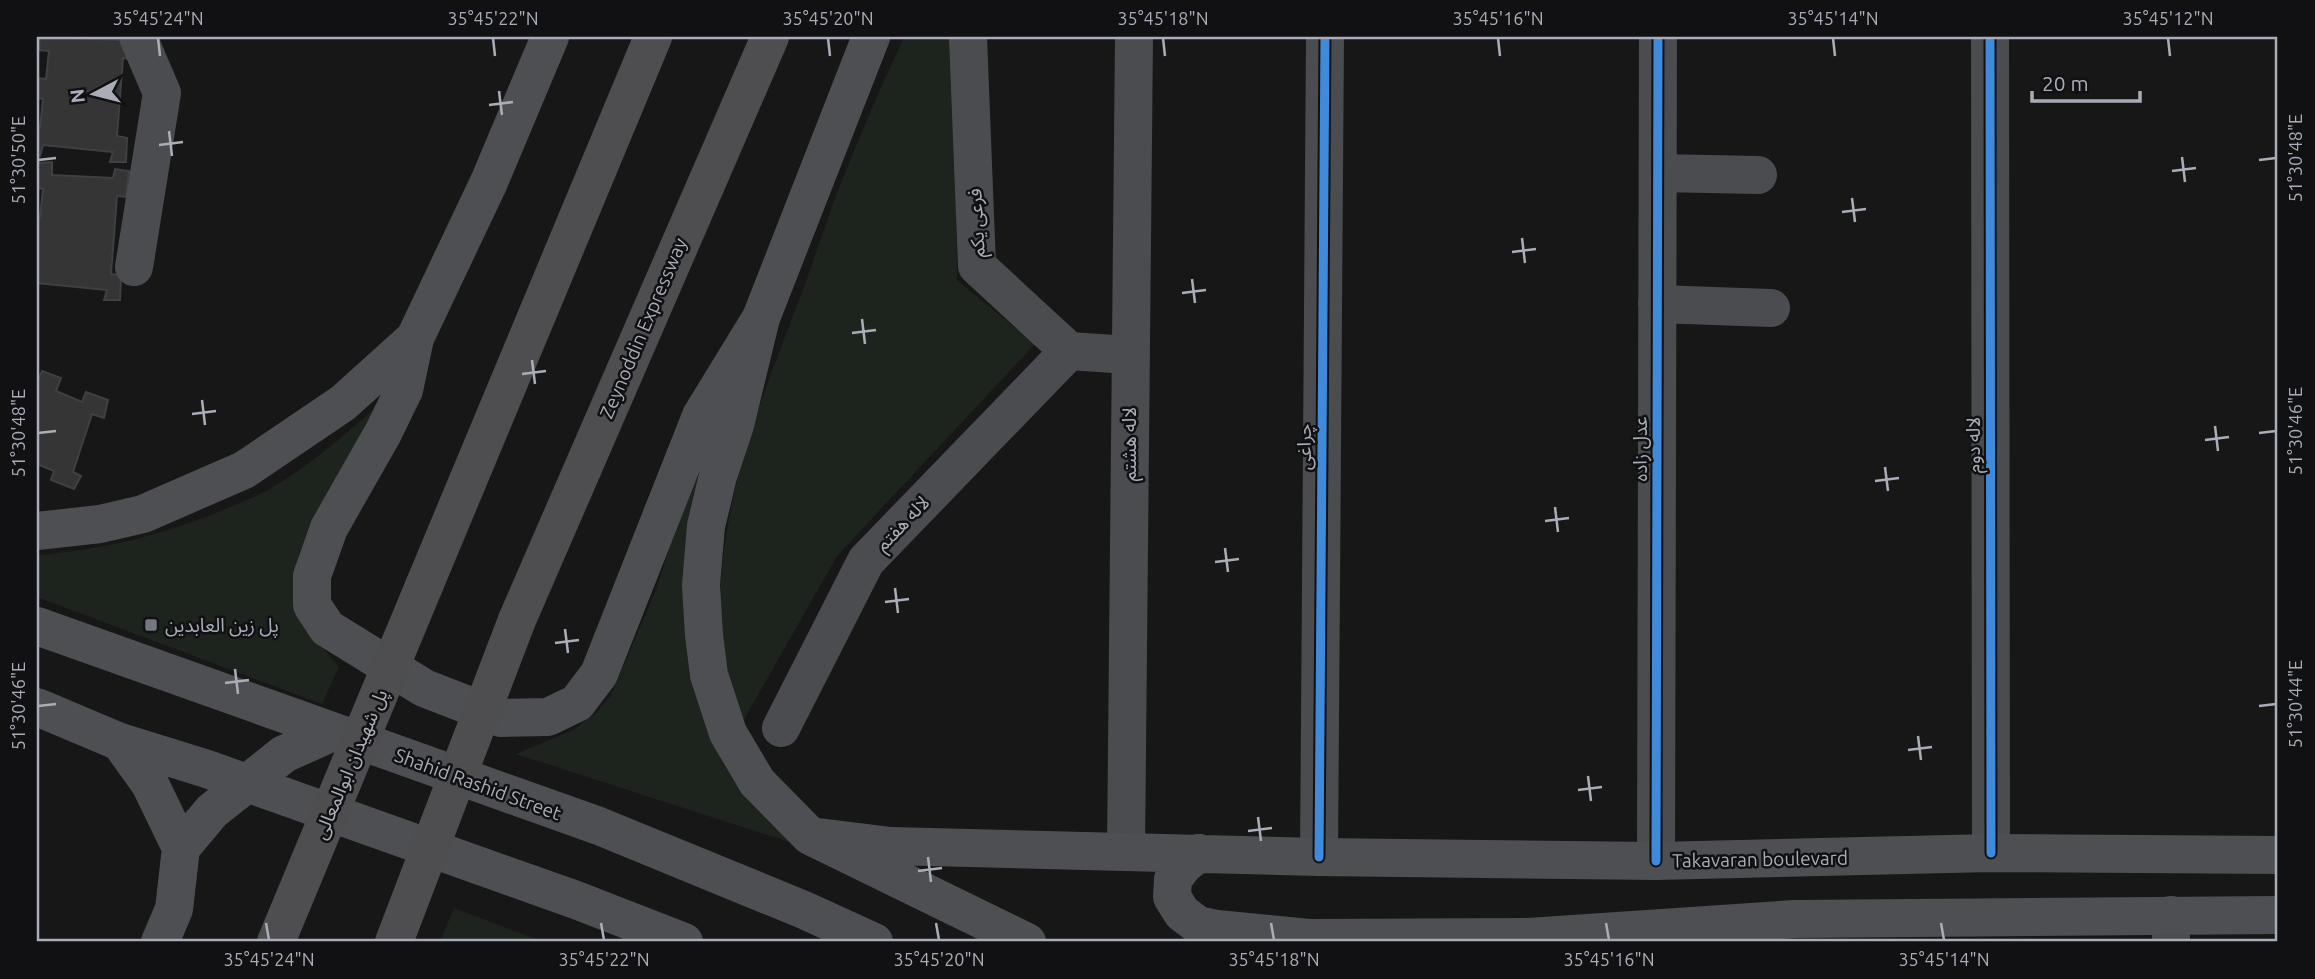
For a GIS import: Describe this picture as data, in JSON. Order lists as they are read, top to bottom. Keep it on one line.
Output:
{"streets":{"highway":["Zeynoddin Expressway","پل شهیدان ابوالمعالی"],"main road":["Shahid Rashid Street","Takavaran boulevard"],"street":["فرعی یکم","لاله هشتم","لاله دوم","چراغی","عدل زاده","لاله هفتم"]},"crossings":[["فرعی یکم","لاله هفتم"],["لاله هشتم","Takavaran boulevard"],["لاله دوم","Takavaran boulevard"],["چراغی","Takavaran boulevard"],["عدل زاده","Takavaran boulevard"]],"places":{"transit":["پل زین العابدین"]},"scale_bar":"20 m","north":"left","coordinates":["35°45'24\"N","35°45'22\"N","35°45'20\"N","35°45'18\"N","35°45'16\"N","35°45'14\"N","35°45'12\"N","51°30'48\"E","51°30'50\"E","51°30'46\"E","51°30'44\"E"]}
